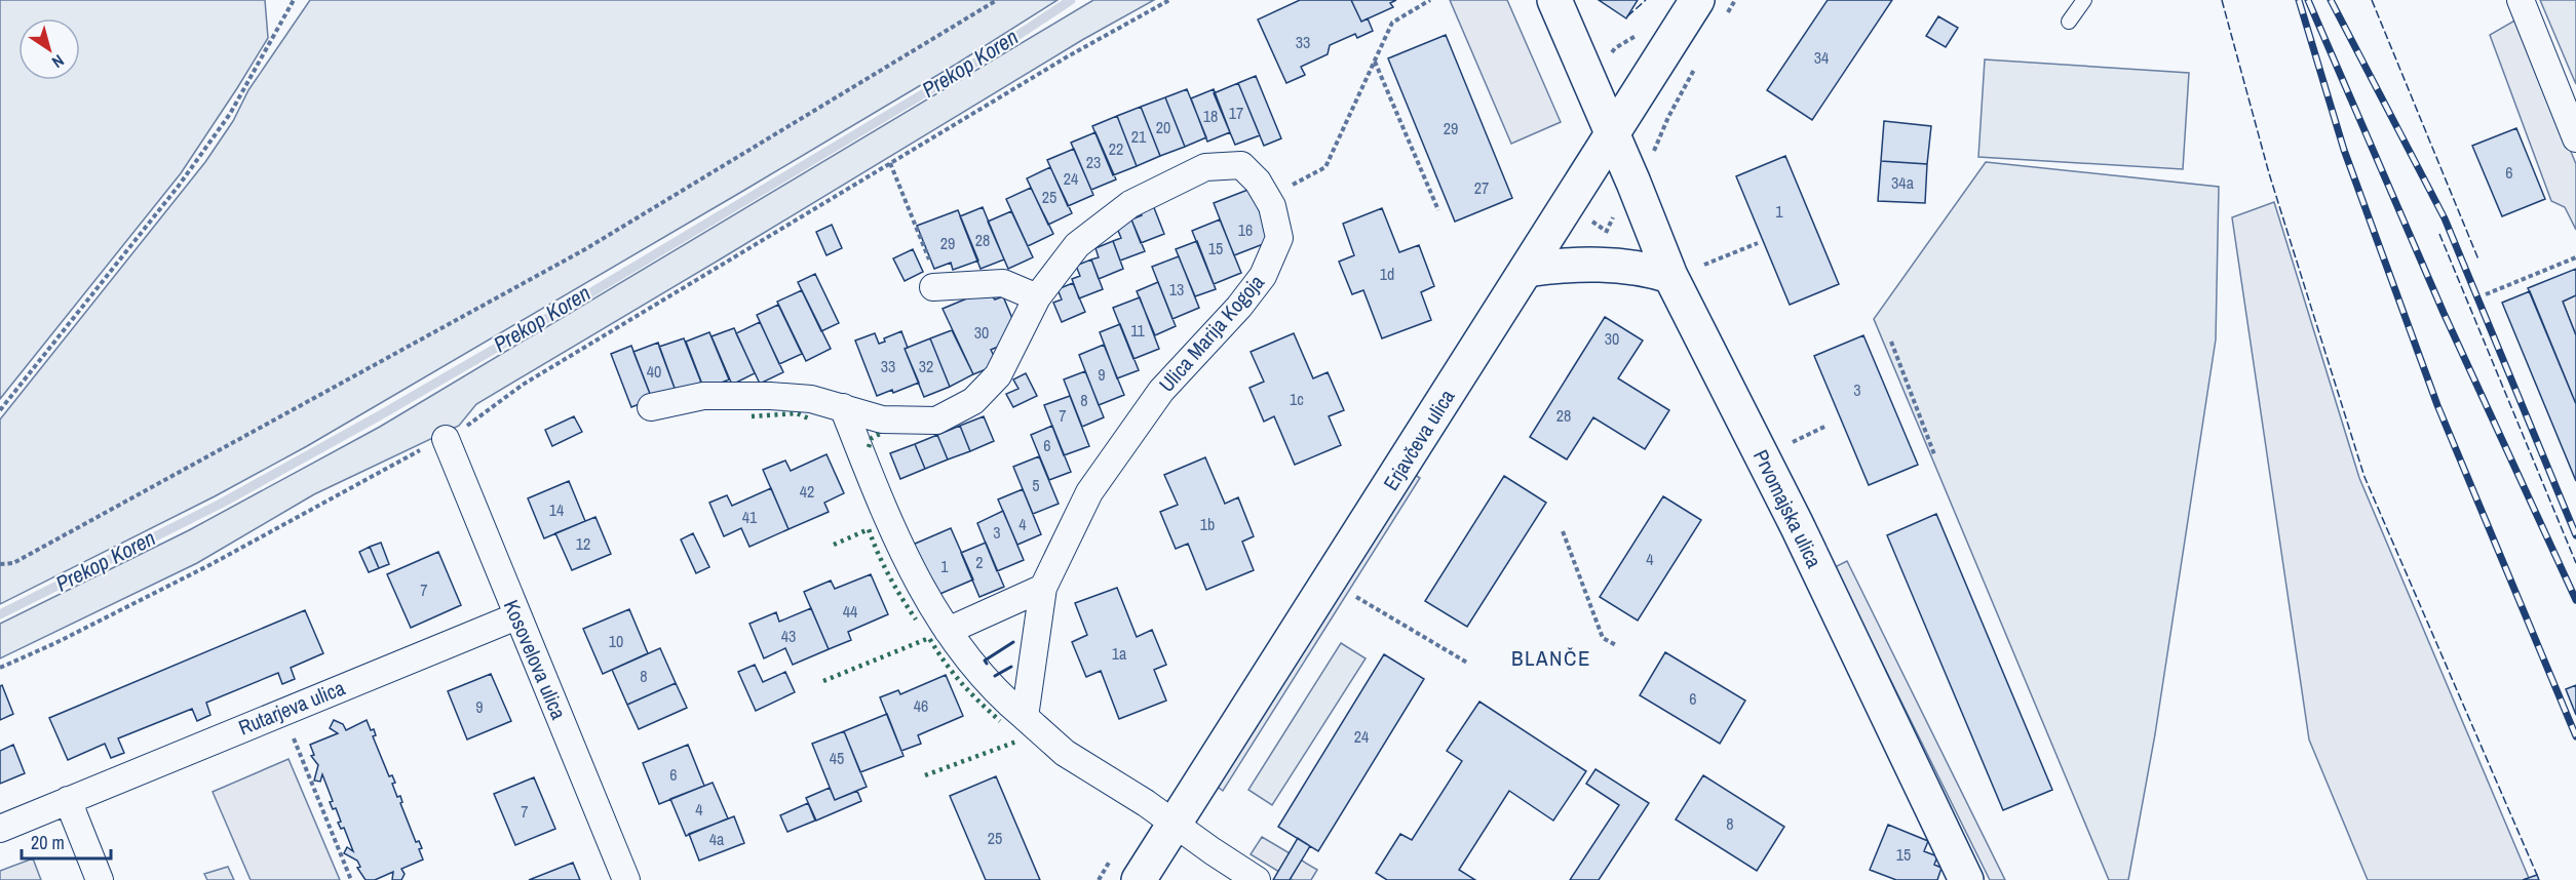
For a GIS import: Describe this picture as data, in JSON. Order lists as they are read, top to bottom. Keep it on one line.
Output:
{"streets":{"street":["Ulica Marija Kogoja","Erjavčeva ulica","Prvomajska ulica","Kosovelova ulica","Rutarjeva ulica"]},"crossings":[["Erjavčeva ulica","Prvomajska ulica"],["Kosovelova ulica","Rutarjeva ulica"]],"districts":["BLANČE"],"water":["Prekop Koren"],"house_numbers":["33","34","17","18","20","29","21","22","23","6","24","34a","27","25","1","16","28","29","15","1d","13","11","30","30","33","32","40","9","3","1c","8","7","28","6","5","42","14","41","4","1b","3","12","4","2","1","7","44","43","10","1a","8","6","46","9","24","45","6","4","7","8","25","4a","15"],"scale_bar":"20 m","north":"bottom right"}
